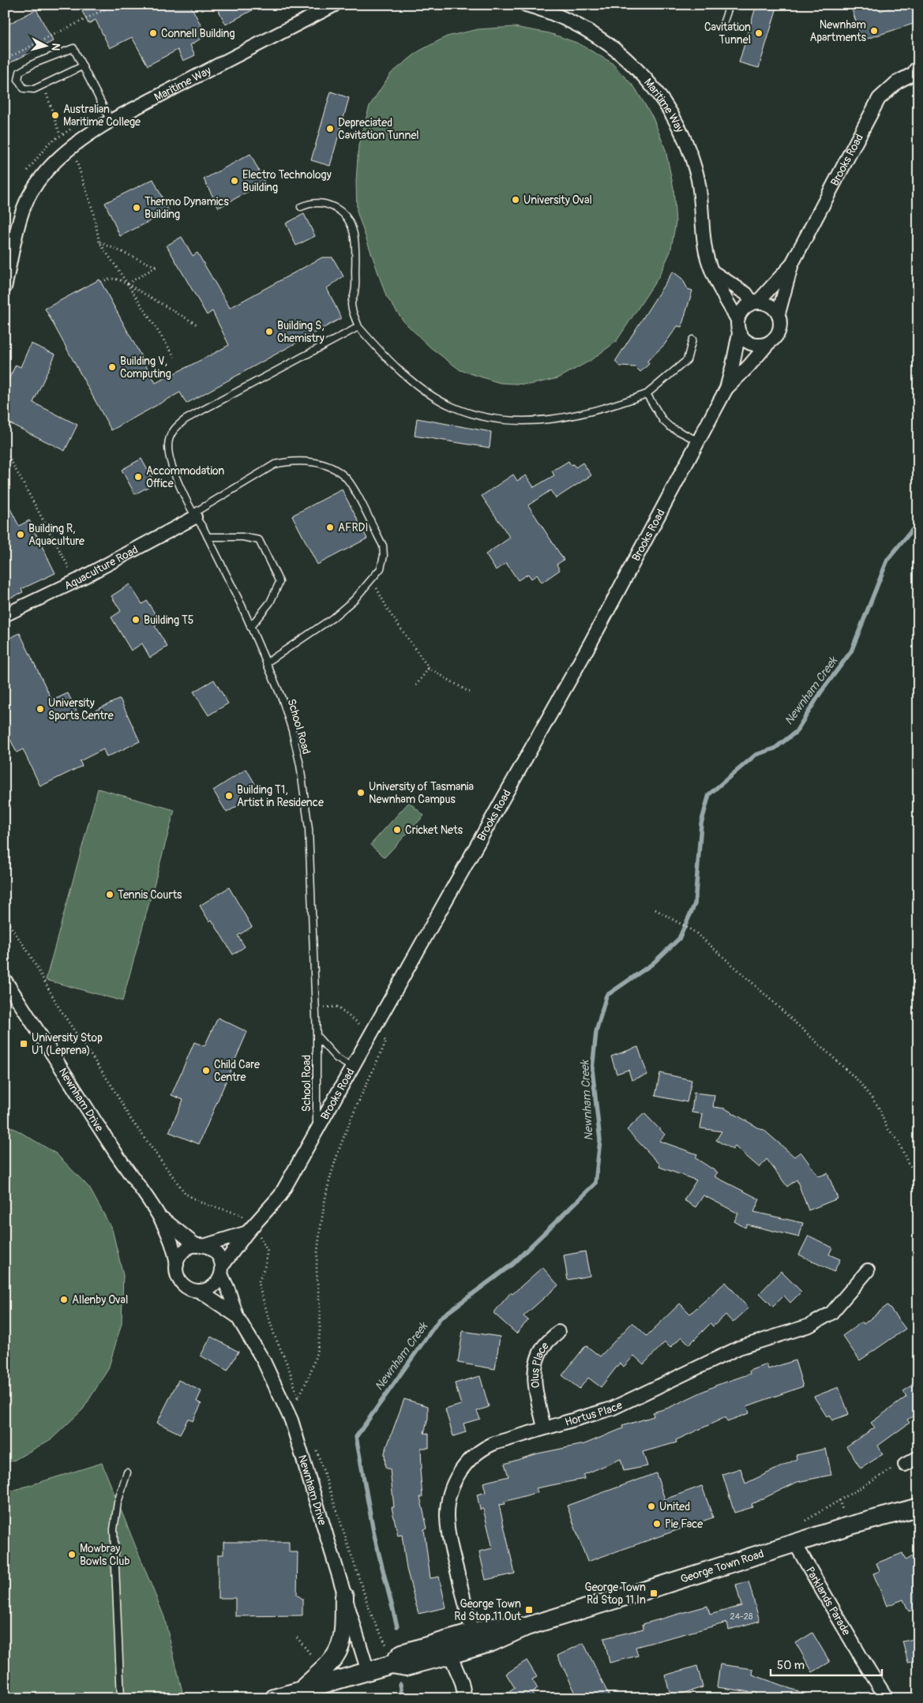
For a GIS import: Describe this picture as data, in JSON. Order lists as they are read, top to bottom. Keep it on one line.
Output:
{"streets":{"main road":["George Town Road"],"street":["Maritime Way","Brooks Road","Aquaculture Road","Newnham Drive","Olus Place","Hortus Place","Parklands Parade"],"lane":["School Road"]},"crossings":[["Maritime Way","Brooks Road"],["Brooks Road","School Road"],["Brooks Road","Newnham Drive"],["Aquaculture Road","School Road"],["Newnham Drive","George Town Road"],["Olus Place","Hortus Place"],["Hortus Place","George Town Road"],["George Town Road","Parklands Parade"]],"water":["Newnham Creek"],"places":{"other":["Newnham Apartments","Connell Building","Cavitation Tunnel","Australian Maritime College","Depreciated Cavitation Tunnel","Electro Technology Building","University Oval","Thermo Dynamics Building","Building S, Chemistry","Building V, Computing","Accommodation Office","AFRDI","Building R, Aquaculture","Building T5","University Sports Centre","University of Tasmania Newnham Campus","Building T1, Artist in Residence","Cricket Nets","Tennis Courts","Child Care Centre","Allenby Oval","United","Pie Face","Mowbray Bowls Club"],"transit":["University Stop U1 (Leprena)","George Town Rd Stop 11 In","George Town Rd Stop 11 Out"]},"house_numbers":["24-28"],"scale_bar":"50 m","north":"right"}
